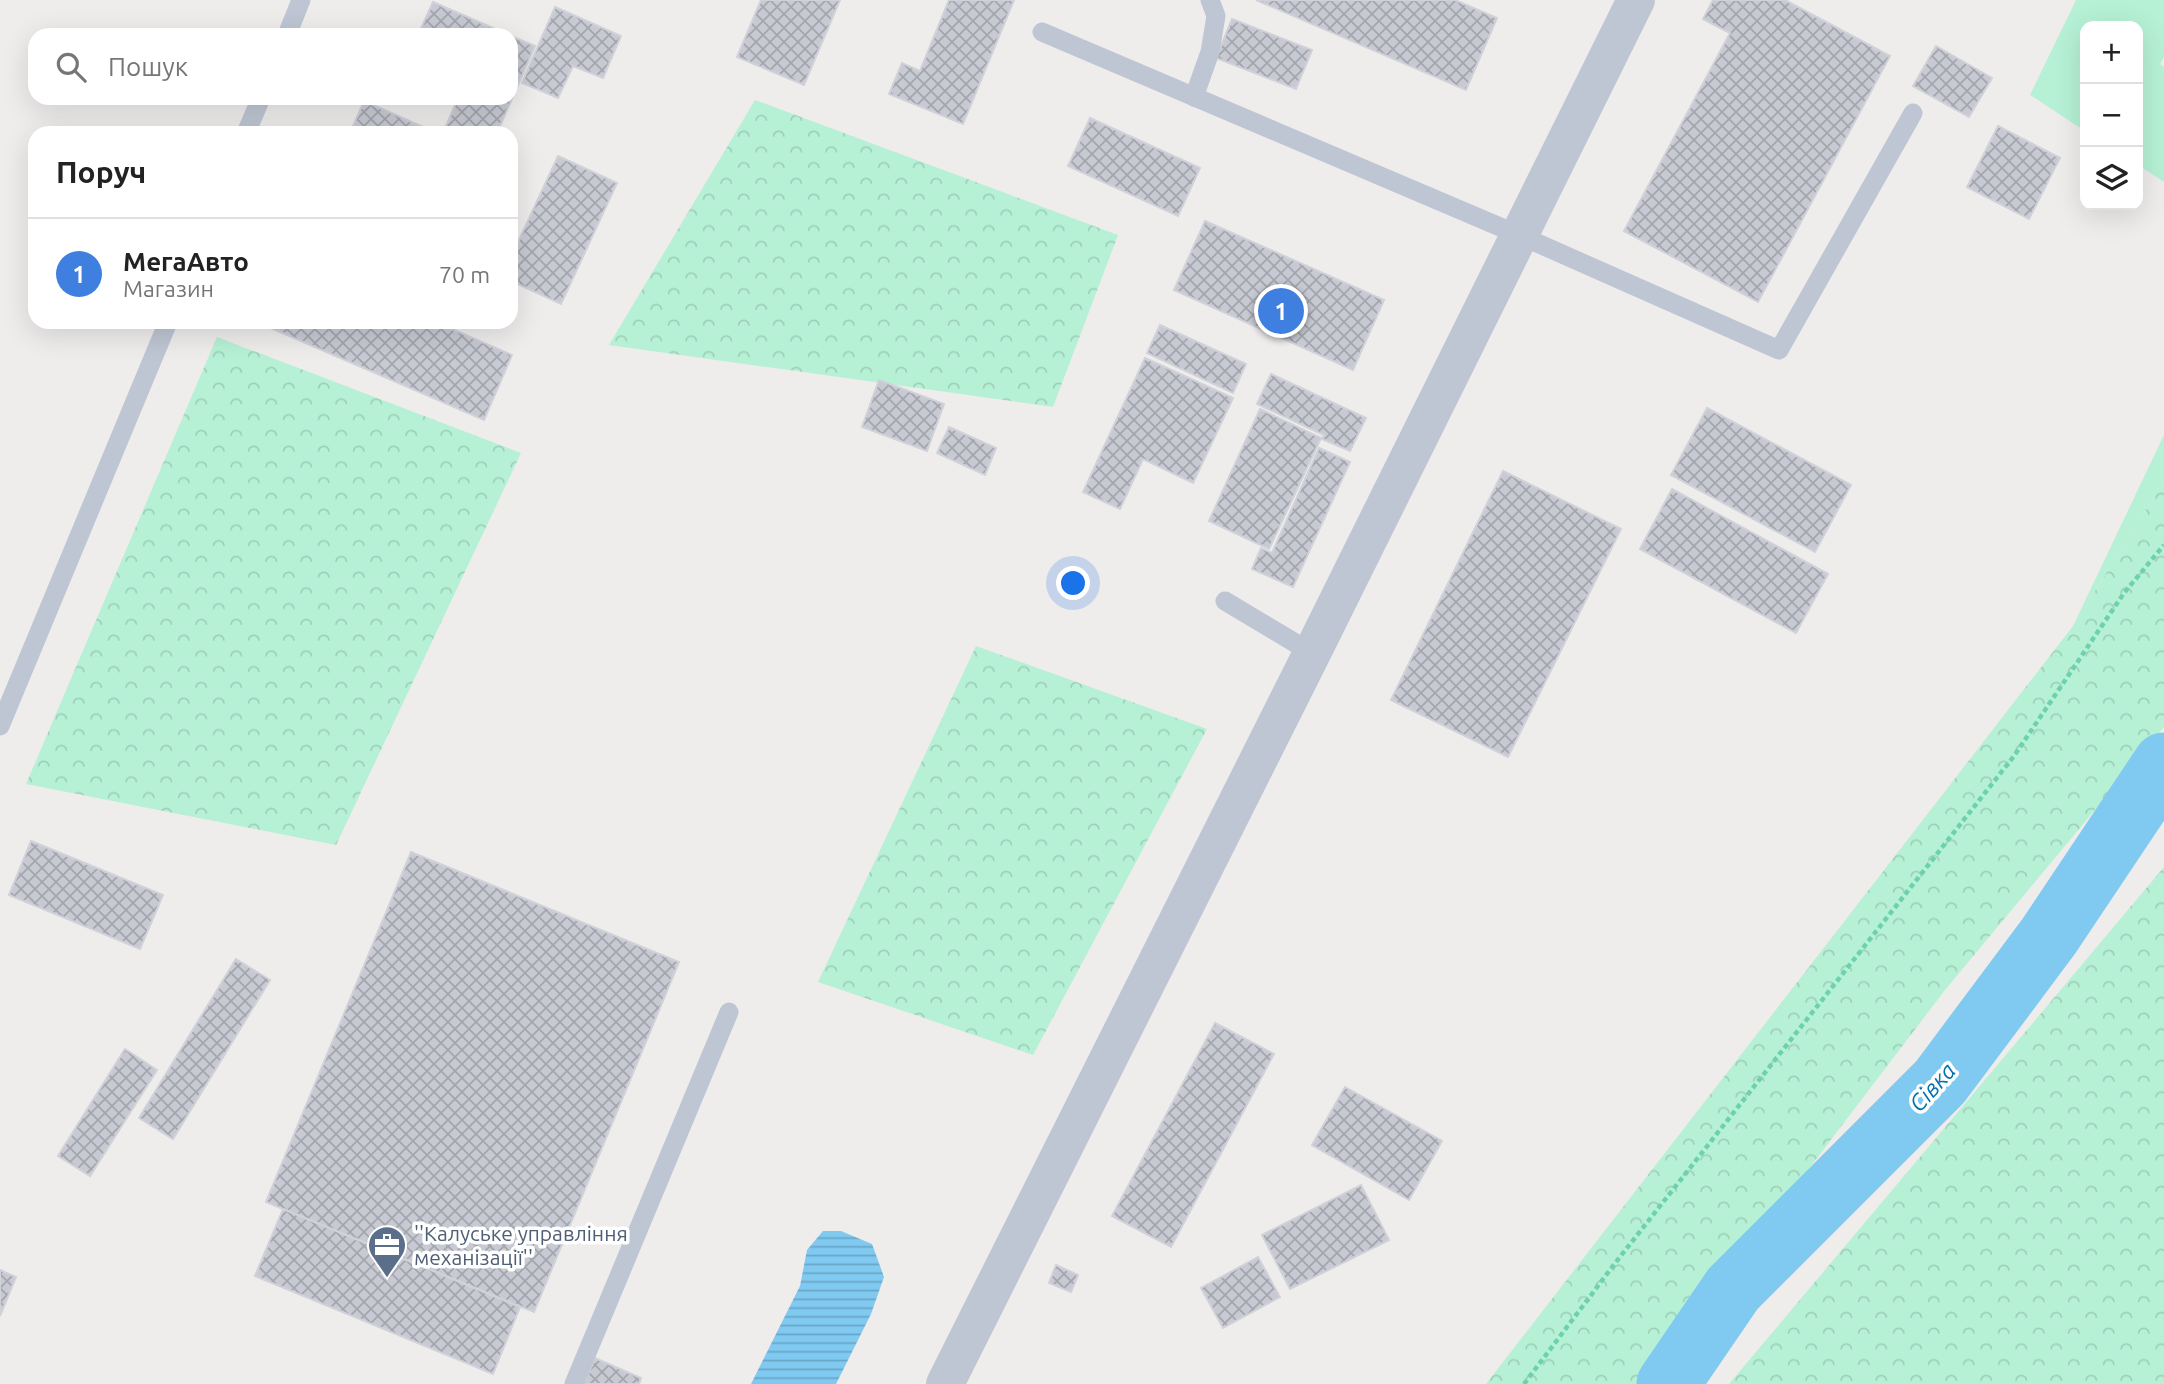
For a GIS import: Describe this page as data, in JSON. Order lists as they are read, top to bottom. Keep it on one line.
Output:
{"water":["Сівка"],"places":{"office":["''Калуське управління механізації''"]},"page":{"map_buttons":["+","−"],"search":"Пошук","heading":"Поруч","list":[{"mark":"1","name":"МегаАвто","note":"Магазин","value":"70 m"}],"pins":"1"}}
